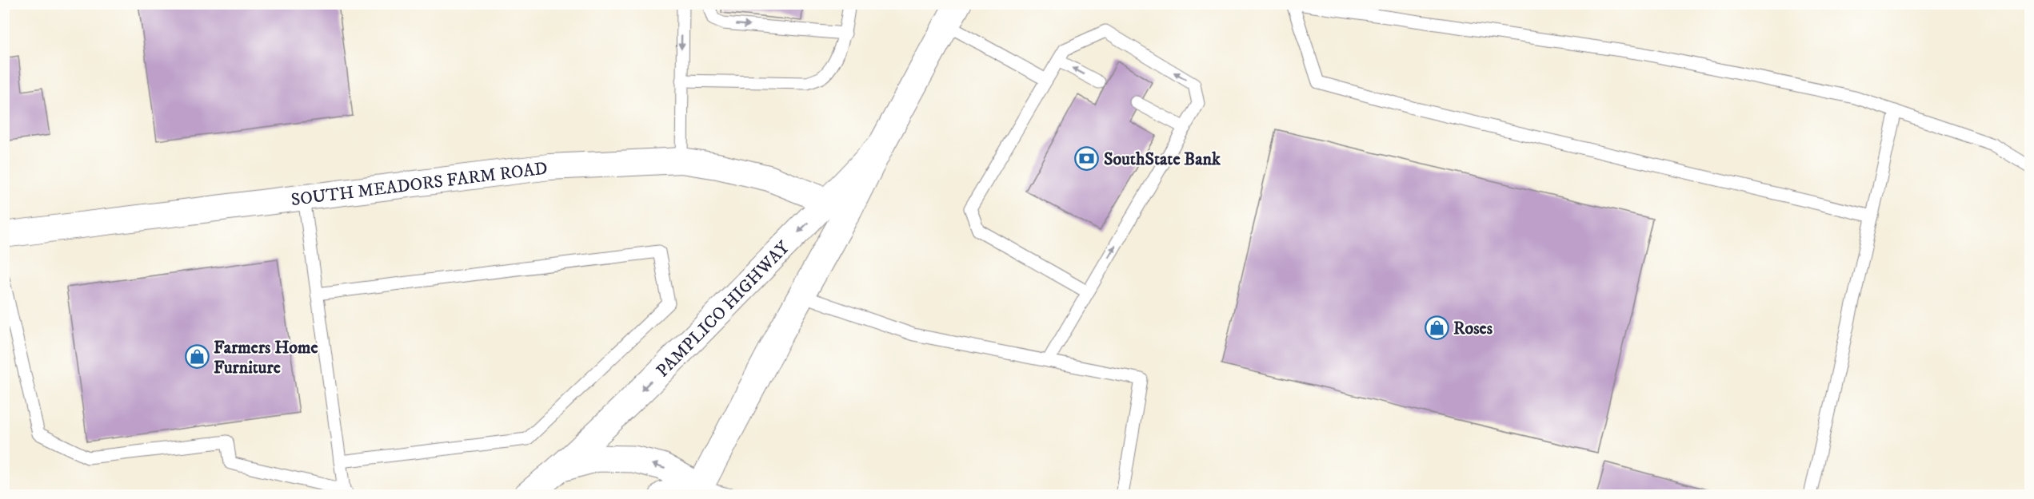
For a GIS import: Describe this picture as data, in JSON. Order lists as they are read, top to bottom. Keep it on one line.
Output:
{"streets":{"main road":["PAMPLICO HIGHWAY"],"street":["SOUTH MEADORS FARM ROAD"]},"crossings":[["SOUTH MEADORS FARM ROAD","PAMPLICO HIGHWAY"]],"one_way":["PAMPLICO HIGHWAY"],"places":{"bank":["SouthState Bank"],"shop":["Roses","Farmers Home Furniture"]}}
